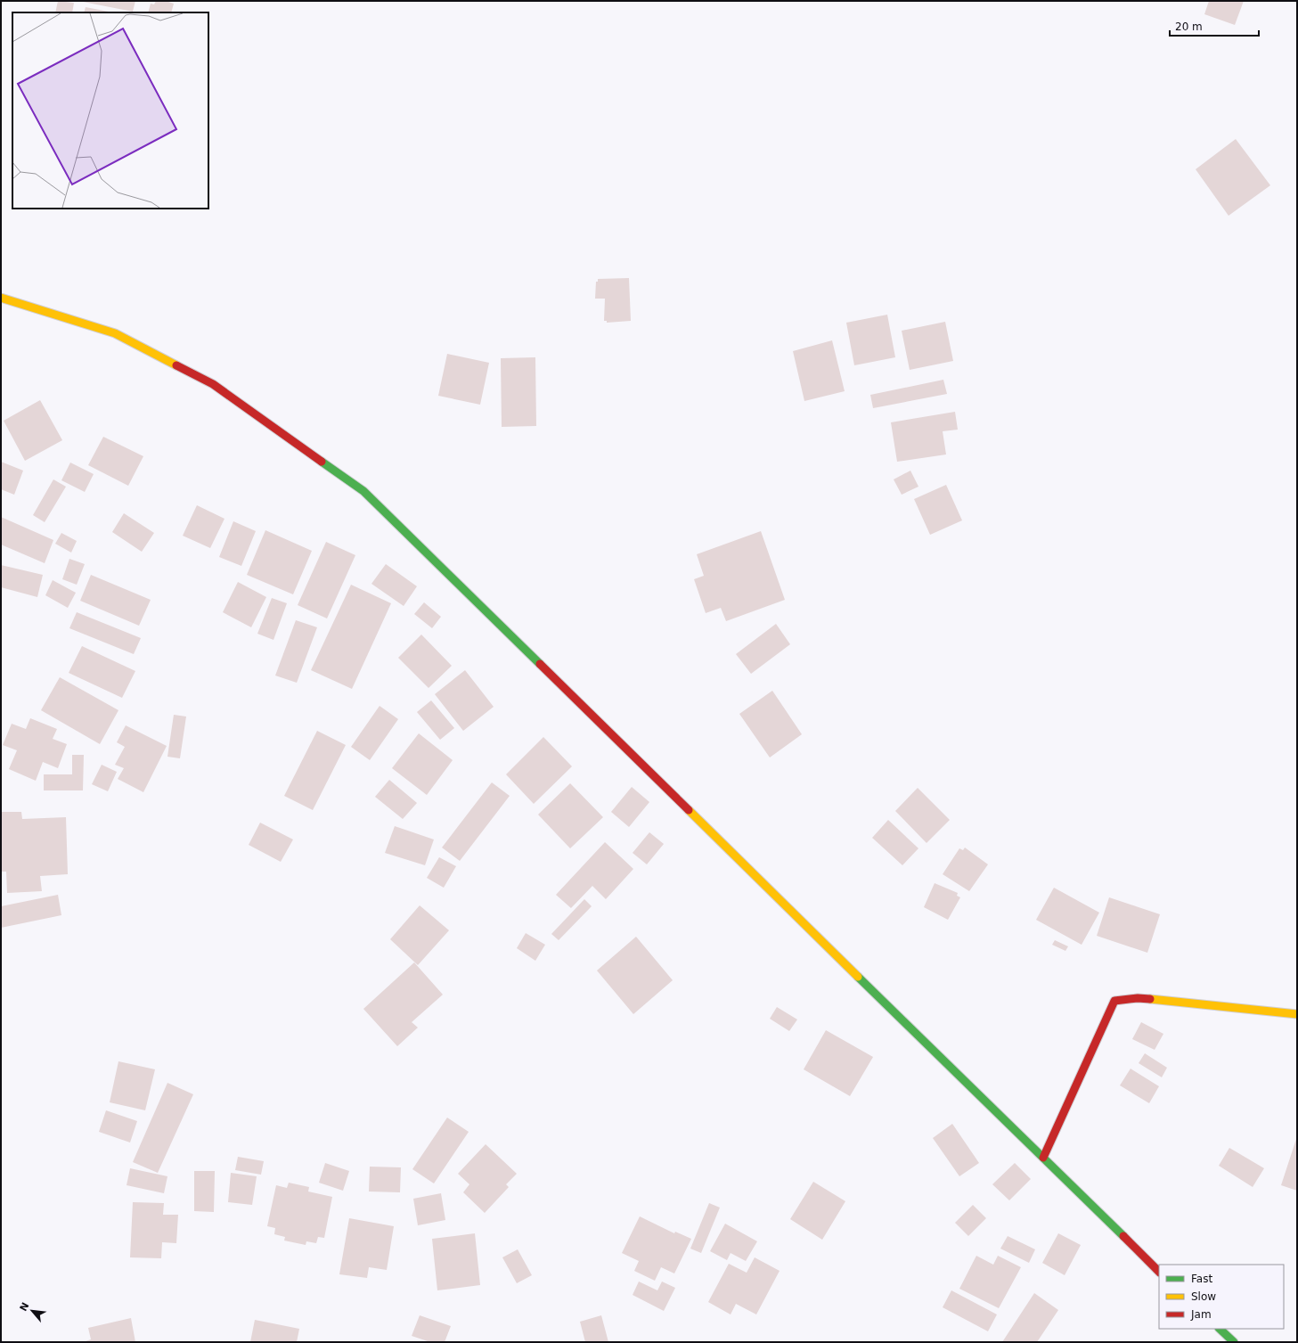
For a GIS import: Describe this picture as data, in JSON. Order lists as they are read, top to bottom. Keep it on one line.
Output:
{"legend":["Fast","Slow","Jam"],"scale_bar":"20 m","north":"top left"}
